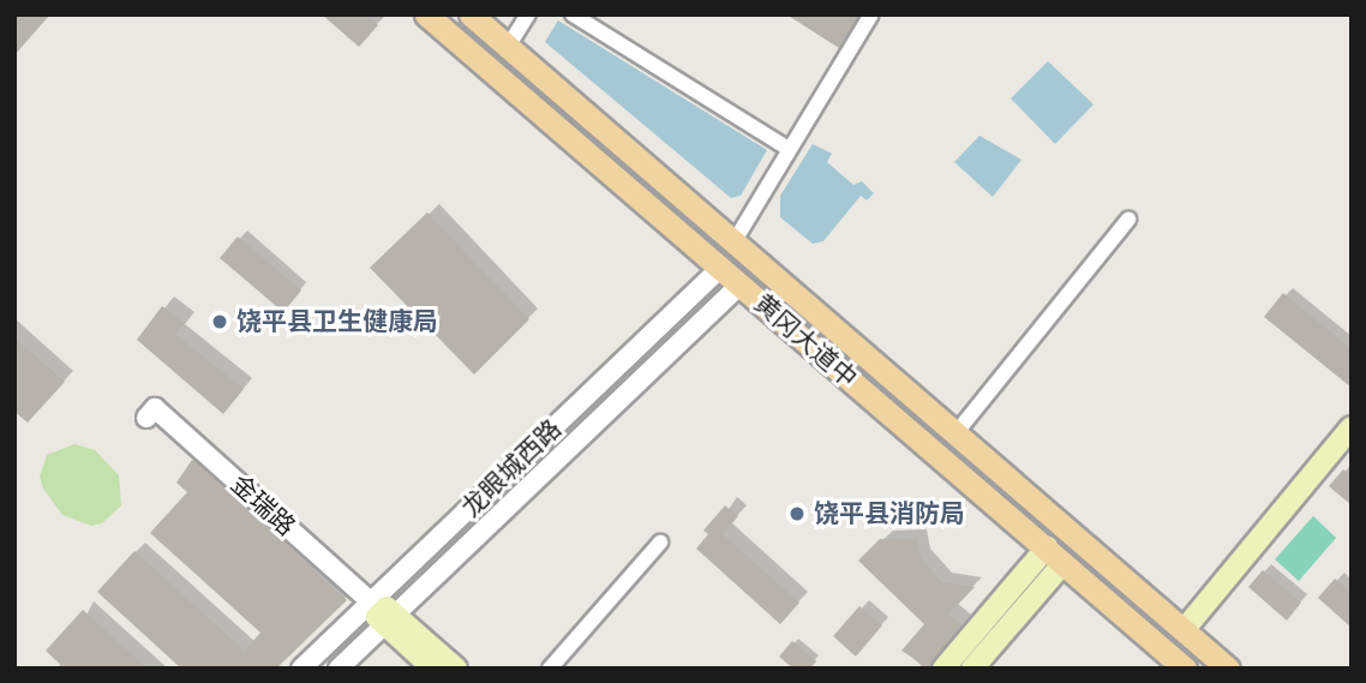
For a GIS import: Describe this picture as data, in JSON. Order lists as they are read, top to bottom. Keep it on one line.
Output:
{"streets":{"main road":["黄冈大道中","金瑞路"],"street":["龙眼城西路"]},"crossings":[["黄冈大道中","龙眼城西路"]],"places":["饶平县卫生健康局","饶平县消防局"]}
